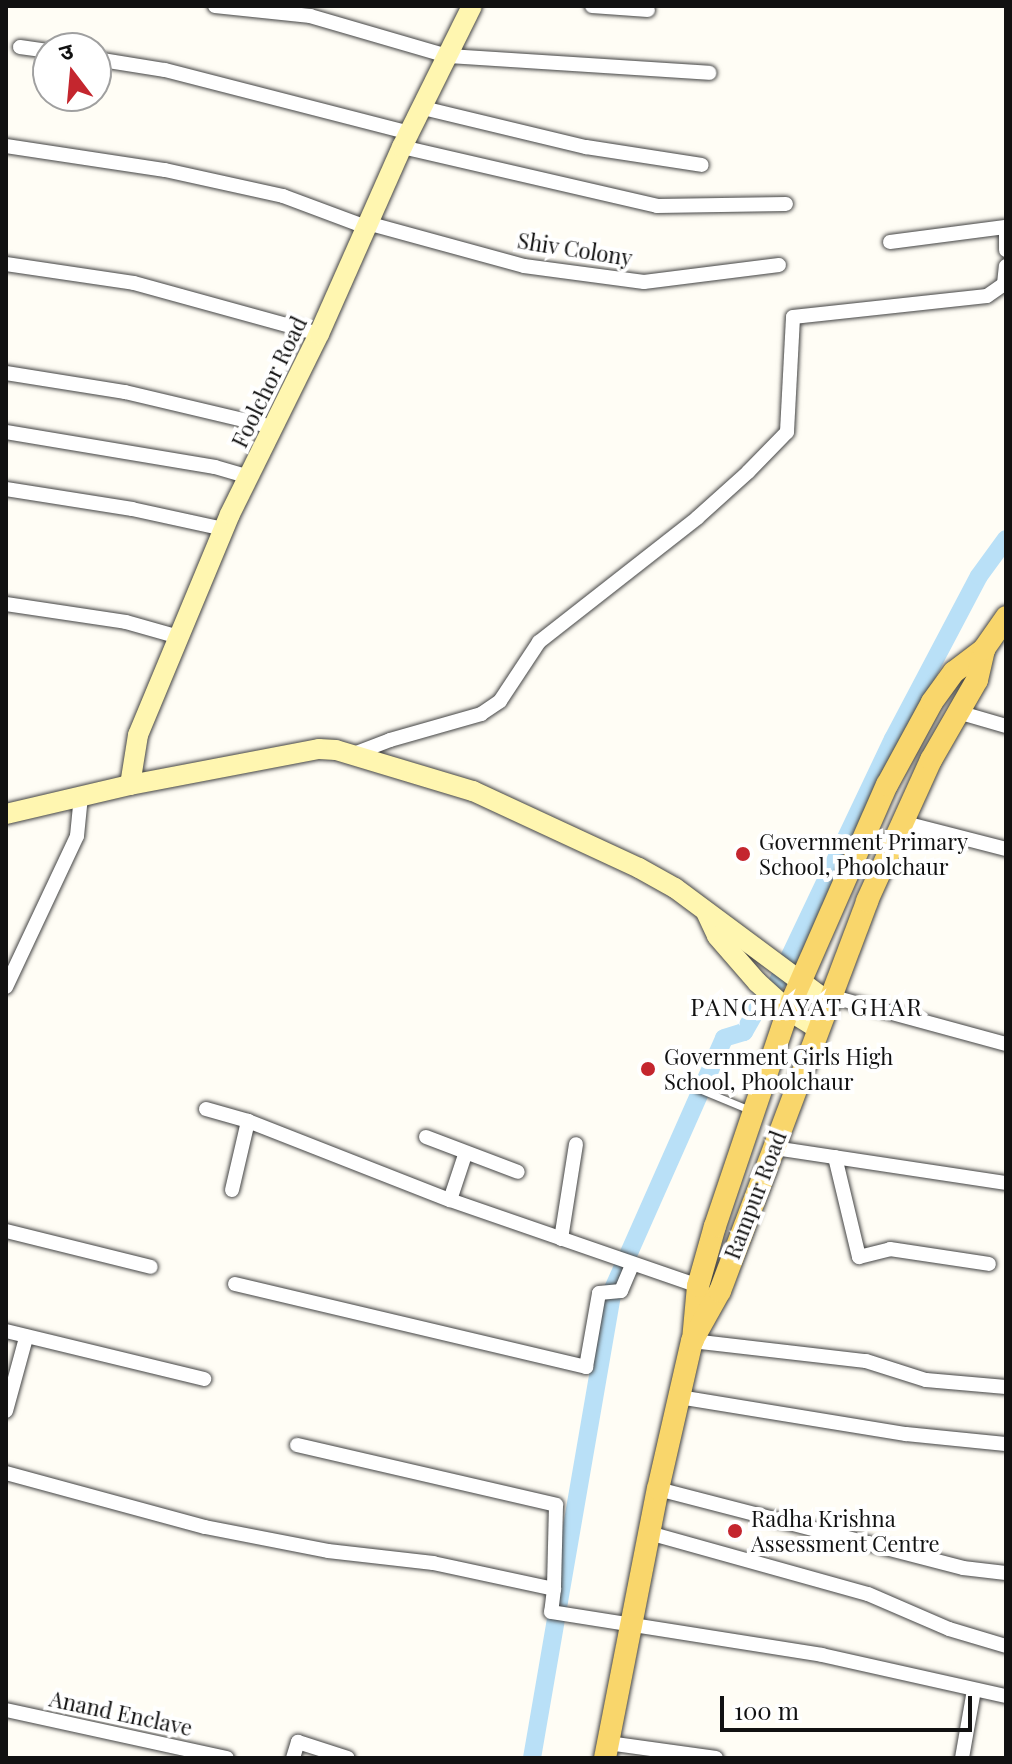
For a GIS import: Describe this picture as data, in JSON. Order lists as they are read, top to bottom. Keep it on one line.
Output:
{"streets":{"main road":["Foolchor Road","Rampur Road"],"street":["Shiv Colony","Anand Enclave"]},"crossings":[["Shiv Colony","Foolchor Road"]],"districts":["PANCHAYAT GHAR"],"places":["Government Primary School, Phoolchaur","Government Girls High School, Phoolchaur","Radha Krishna Assessment Centre"],"scale_bar":"100 m","north":"top"}
